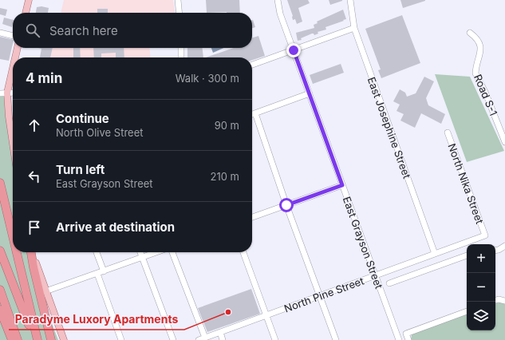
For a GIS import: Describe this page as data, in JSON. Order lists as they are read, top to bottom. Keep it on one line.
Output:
{"streets":{"street":["Road S-1","East Josephine Street","North Nika Street","East Grayson Street","North Pine Street"]},"crossings":[["East Josephine Street","North Pine Street"],["North Nika Street","North Pine Street"],["East Grayson Street","North Pine Street"]],"places":["Paradyme Luxory Apartments"],"page":{"search":"Search here","heading":["4 min","Walk · 300 m"],"list":[["Continue","North Olive Street","90 m"],["Turn left","East Grayson Street","210 m"],"Arrive at destination"],"map_buttons":["+","−"]}}
